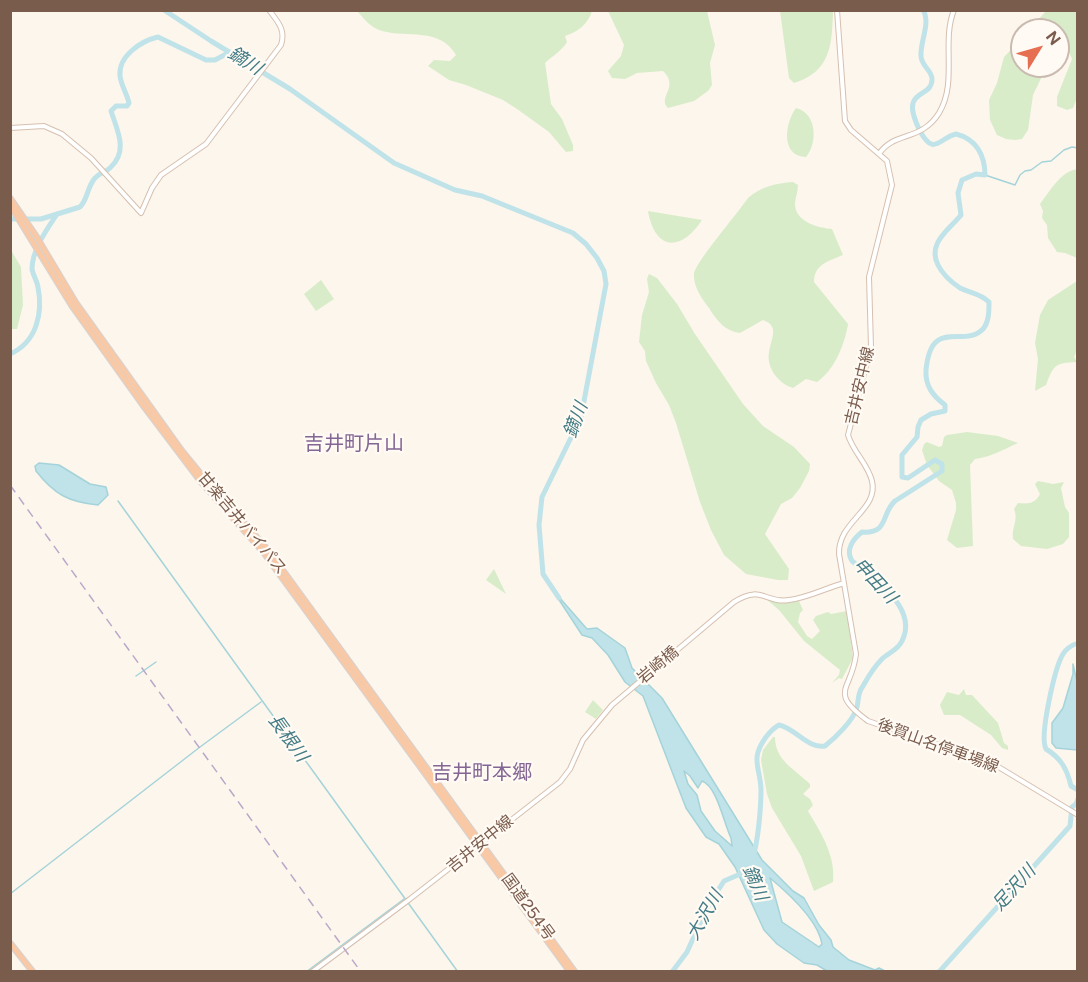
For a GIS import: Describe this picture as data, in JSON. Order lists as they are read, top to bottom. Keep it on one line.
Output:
{"streets":{"highway":["甘楽吉井バイパス","国道254号"],"main road":["吉井安中線","岩崎橋","後賀山名停車場線"]},"crossings":[["吉井安中線","甘楽吉井バイパス"],["吉井安中線","岩崎橋"],["吉井安中線","後賀山名停車場線"],["吉井安中線","国道254号"],["甘楽吉井バイパス","国道254号"],["岩崎橋","後賀山名停車場線"]],"districts":["吉井町片山","吉井町本郷"],"water":["鏑川","申田川","長根川","足沢川","大沢川"],"north":"top right"}
